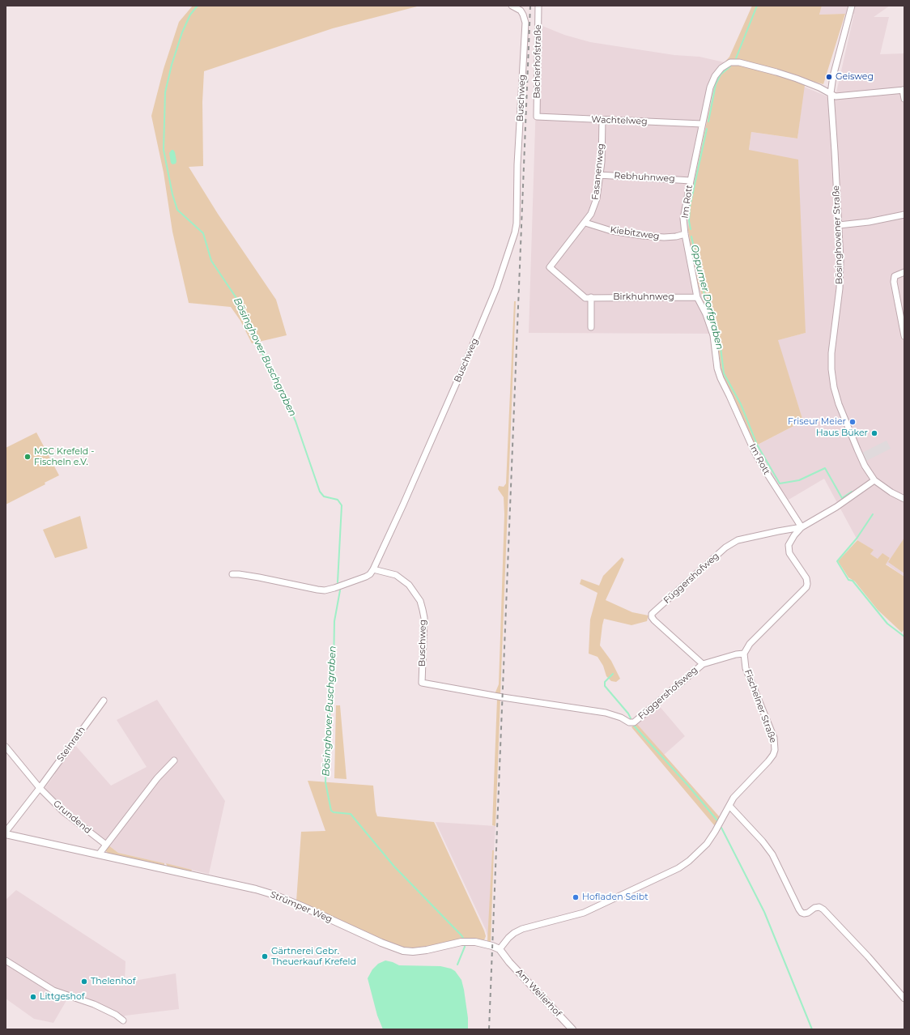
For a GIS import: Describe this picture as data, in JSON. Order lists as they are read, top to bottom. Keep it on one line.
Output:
{"streets":{"street":["Bacherhofstraße","Buschweg","Wachtelweg","Fasanenweg","Rebhuhnweg","Im Rott","Kiebitzweg","Bösinghovener Straße","Birkhuhnweg","Függershofweg","Függershofsweg","Fischelner Straße","Steinrath","Grundend","Strümper Weg","Am Weilerhof"]},"crossings":[["Bacherhofstraße","Wachtelweg"],["Buschweg","Függershofsweg"],["Wachtelweg","Fasanenweg"],["Wachtelweg","Im Rott"],["Fasanenweg","Rebhuhnweg"],["Fasanenweg","Kiebitzweg"],["Fasanenweg","Birkhuhnweg"],["Rebhuhnweg","Im Rott"],["Im Rott","Kiebitzweg"],["Im Rott","Bösinghovener Straße"],["Im Rott","Birkhuhnweg"],["Im Rott","Függershofweg"],["Függershofweg","Függershofsweg"],["Függershofsweg","Fischelner Straße"],["Fischelner Straße","Strümper Weg"],["Fischelner Straße","Am Weilerhof"],["Steinrath","Grundend"],["Strümper Weg","Am Weilerhof"]],"water":["Oppumer Dorfgraben","Bösinghover Buschgraben"],"places":["Geisweg","Friseur Meier","Haus Büker","MSC Krefeld - Fischeln e.V.","Hofladen Seibt","Gärtnerei Gebr. Theuerkauf Krefeld","Thelenhof","Littgeshof"]}
